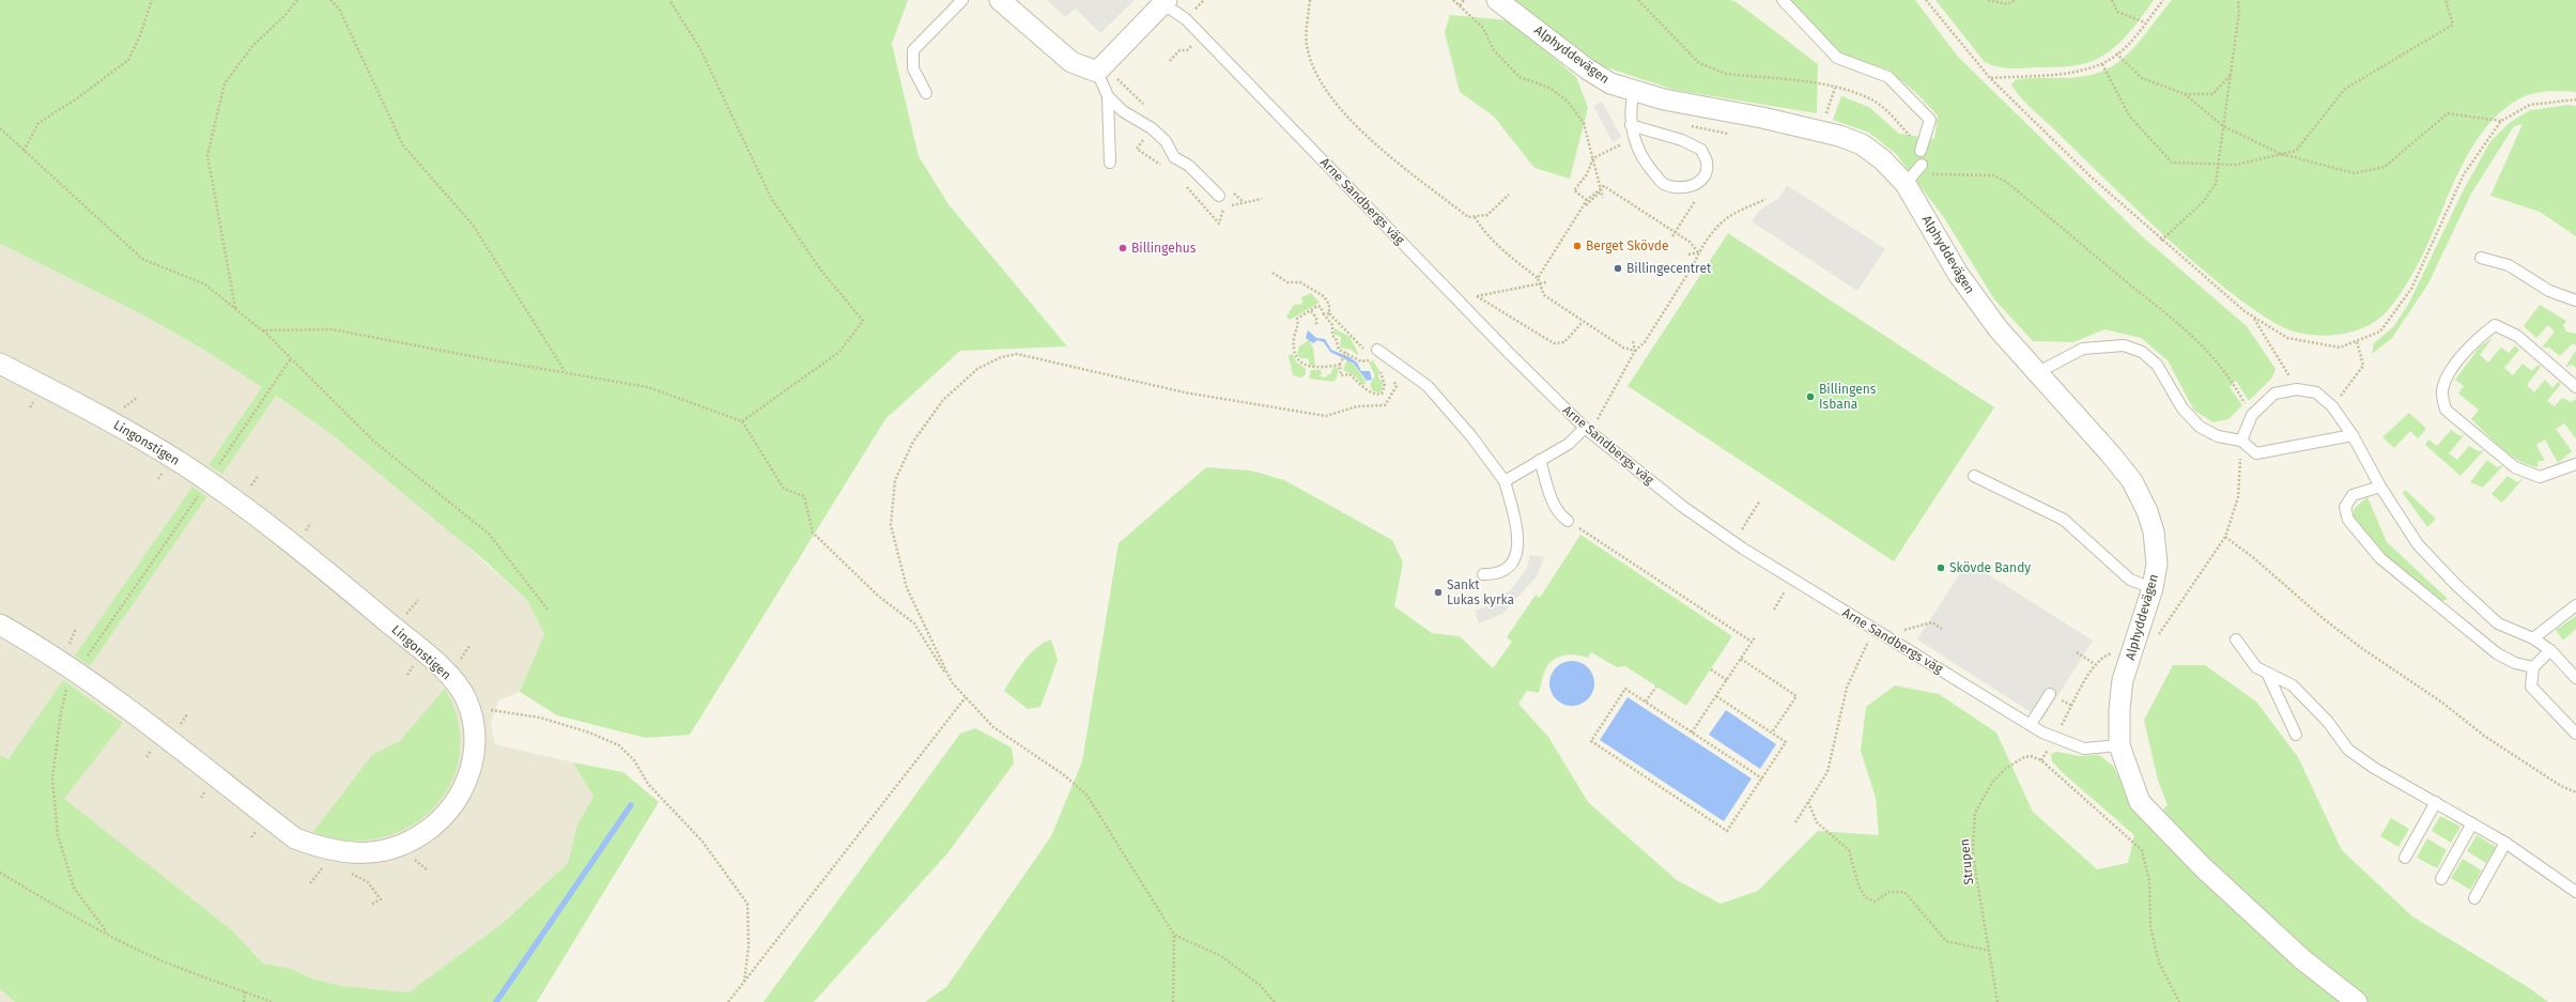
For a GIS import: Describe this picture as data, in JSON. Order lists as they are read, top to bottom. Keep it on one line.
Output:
{"streets":{"street":["Alphyddevägen","Lingonstigen"],"lane":["Arne Sandbergs väg"],"path":["Strupen"]},"crossings":[["Alphyddevägen","Arne Sandbergs väg"]],"places":["Berget Skövde","Billingehus","Billingecentret","Billingens Isbana","Skövde Bandy","Sankt Lukas kyrka"]}
